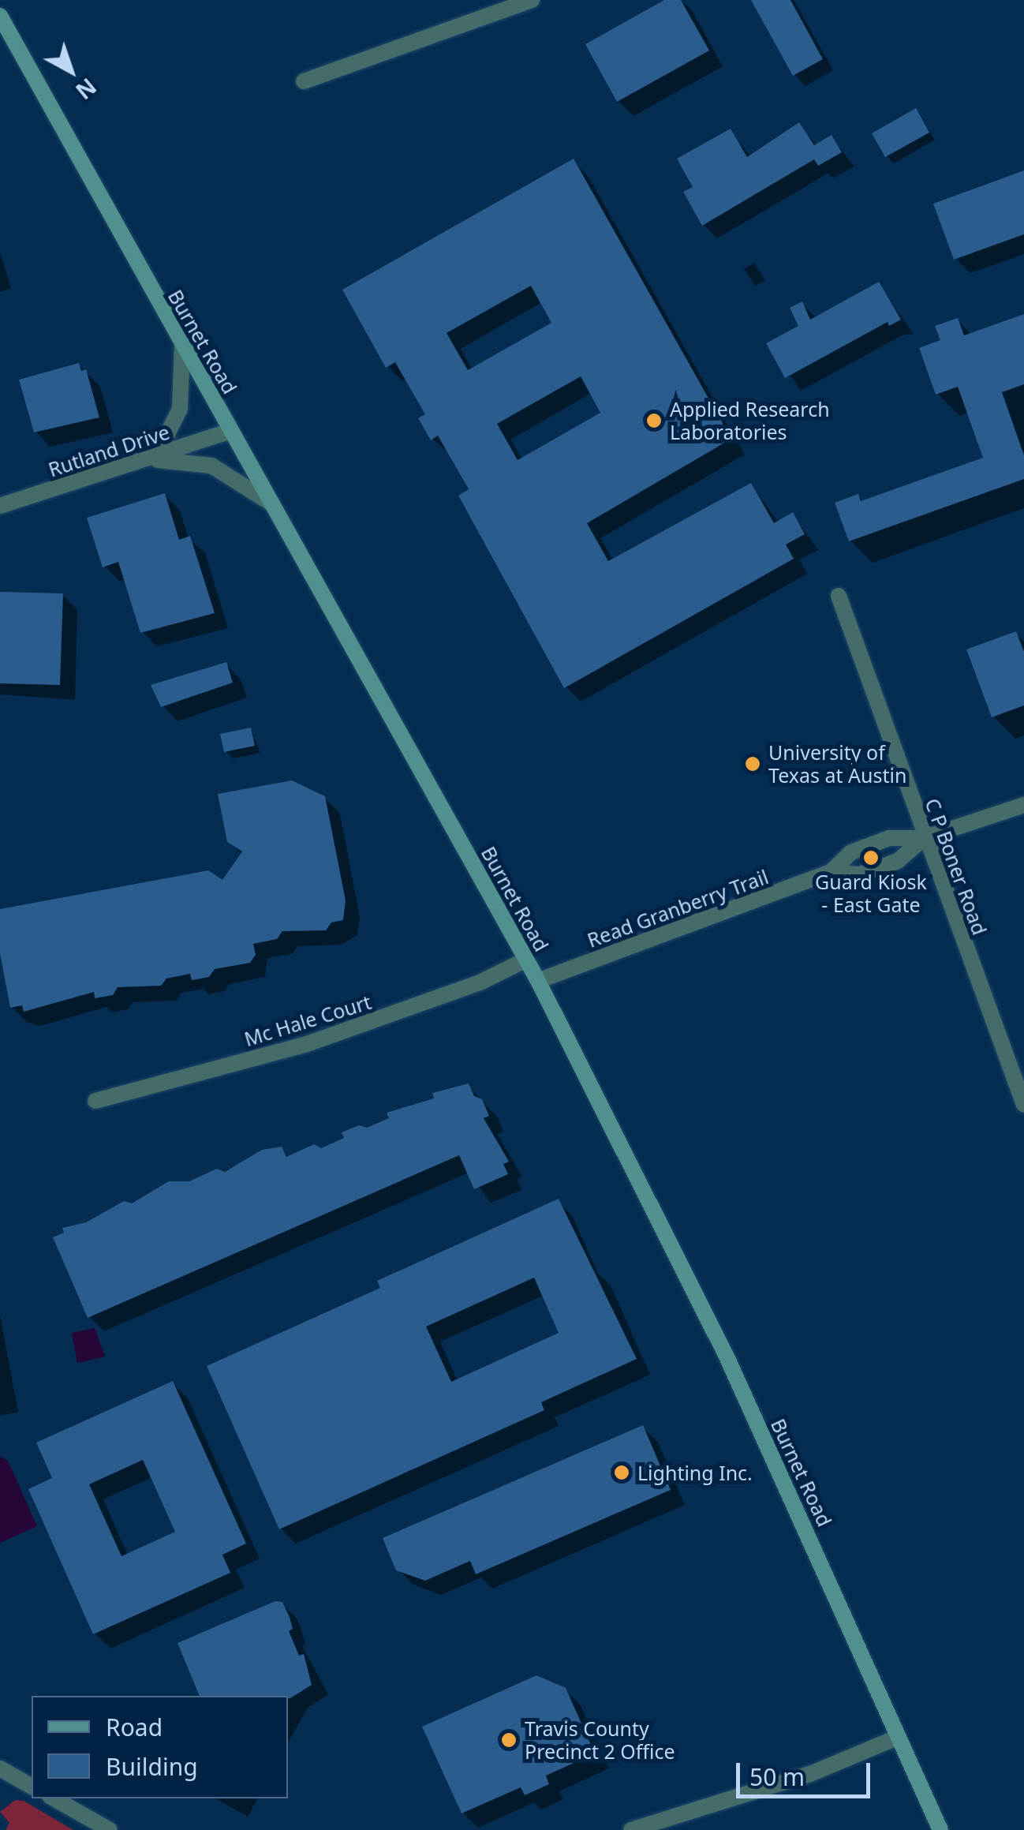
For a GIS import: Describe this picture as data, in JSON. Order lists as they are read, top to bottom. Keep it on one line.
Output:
{"streets":{"main road":["Burnet Road"],"street":["Rutland Drive","C P Boner Road","Read Granberry Trail","Mc Hale Court"]},"crossings":[["Burnet Road","Rutland Drive"],["Burnet Road","Read Granberry Trail"],["Burnet Road","Mc Hale Court"],["C P Boner Road","Read Granberry Trail"]],"places":["Applied Research Laboratories","University of Texas at Austin","Guard Kiosk - East Gate","Lighting Inc.","Travis County Precinct 2 Office"],"legend":["Road","Building"],"scale_bar":"50 m","north":"bottom right"}
